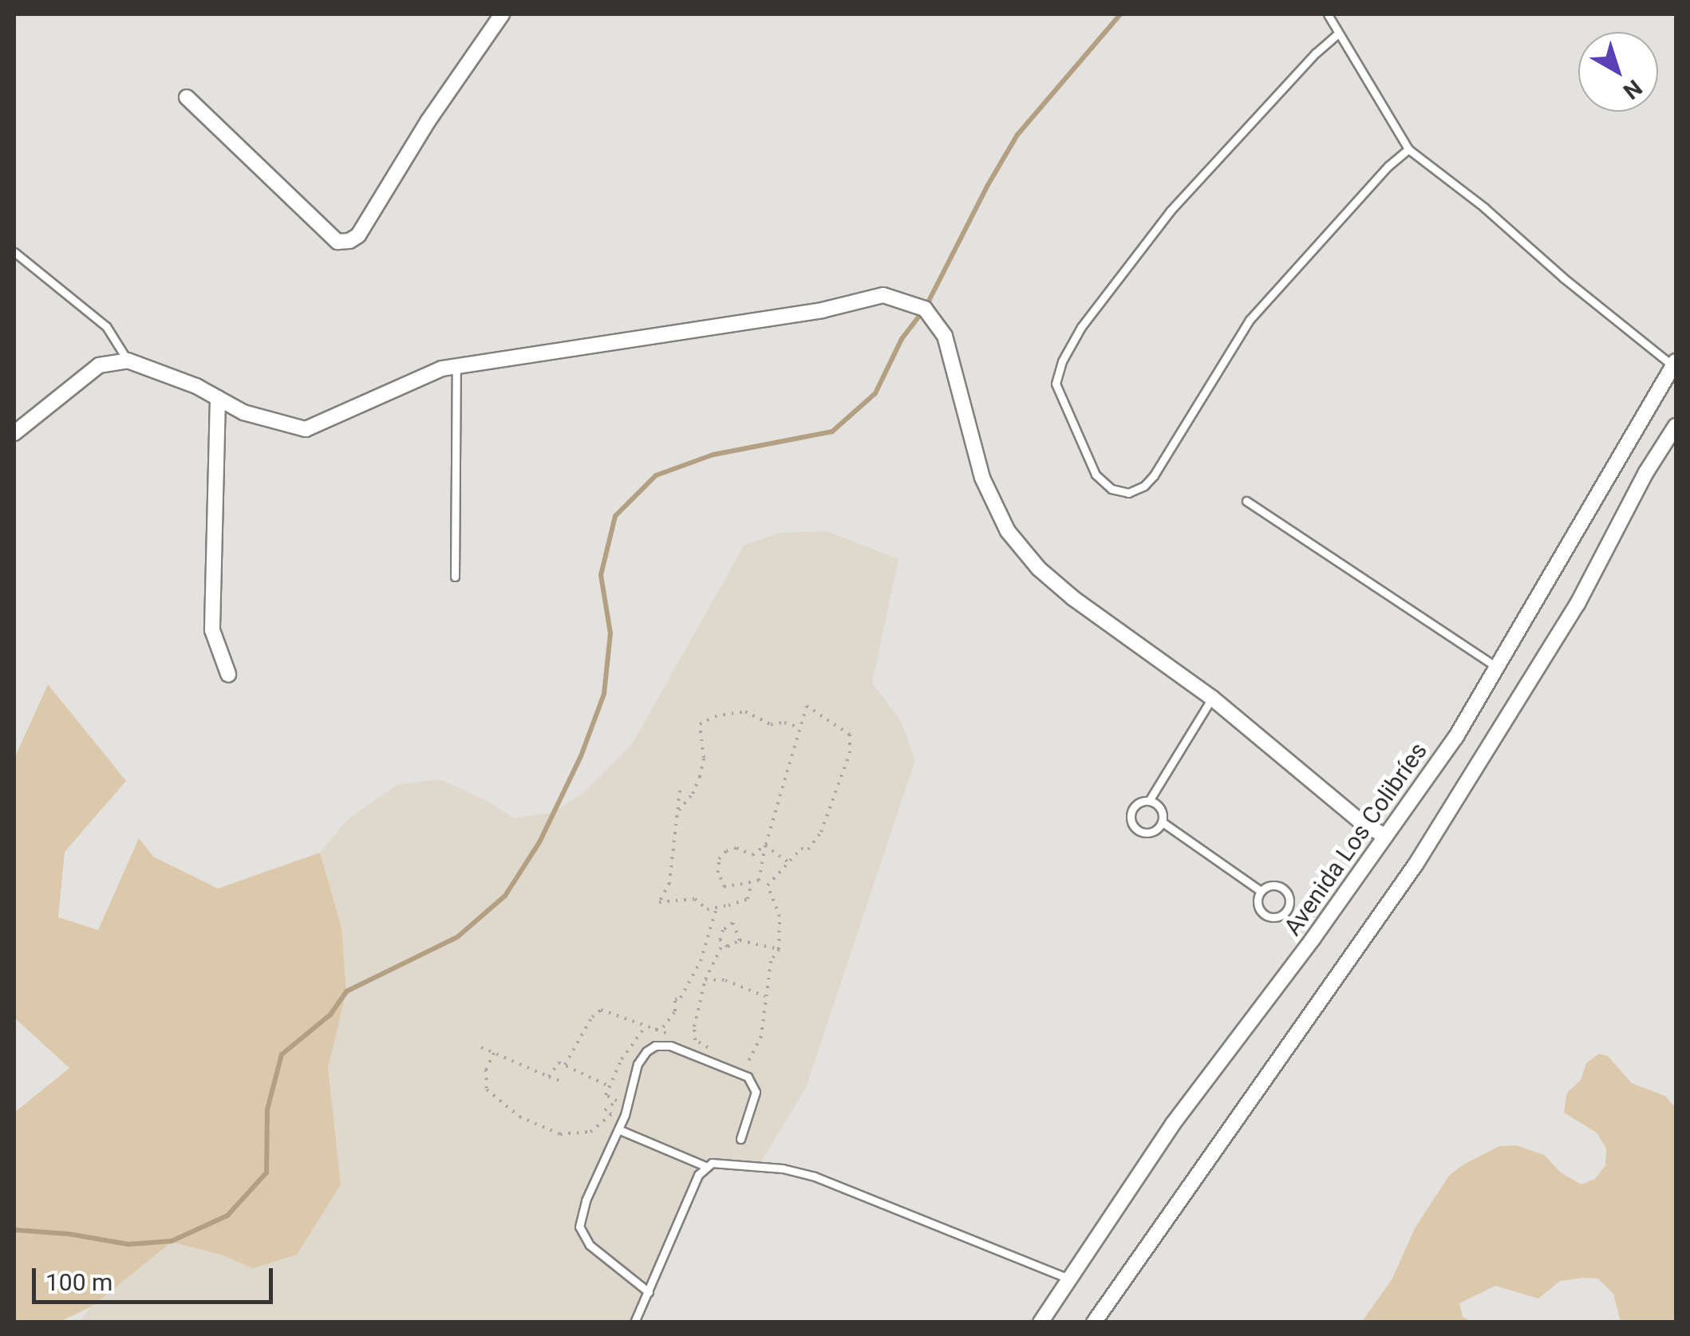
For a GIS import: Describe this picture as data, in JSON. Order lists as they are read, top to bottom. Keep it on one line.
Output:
{"streets":{"street":["Avenida Los Colibríes"]},"scale_bar":"100 m","north":"bottom right"}
